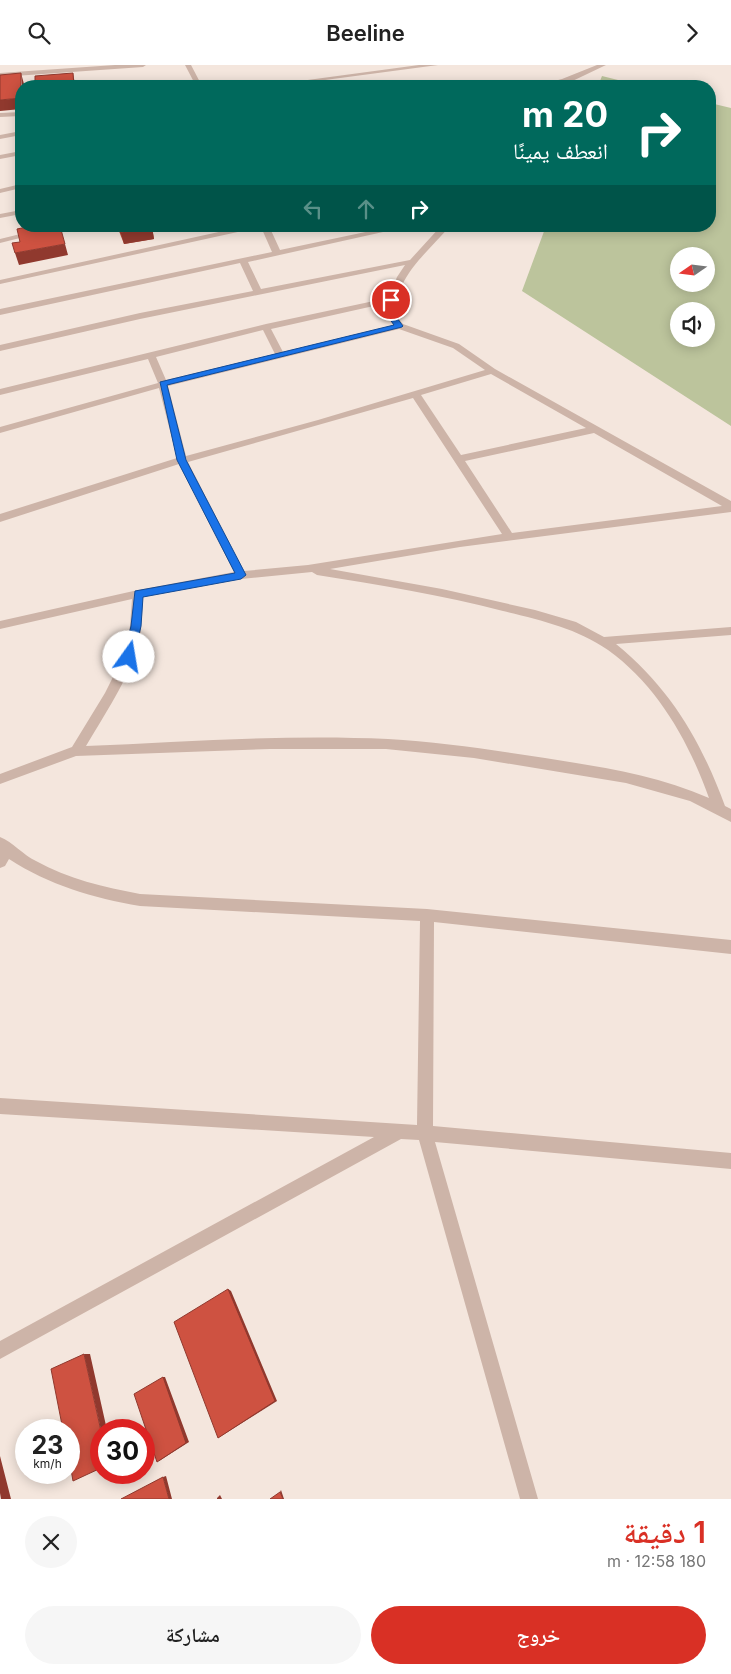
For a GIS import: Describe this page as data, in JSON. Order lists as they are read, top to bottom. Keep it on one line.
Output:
{"north":"left","page":{"header":"Beeline","turn":["20 m","انعطف يمينًا"],"speed":"23 km/h","limit":"30","heading":["1 دقيقة","180 m · 12:58"],"buttons":["خروج","مشاركة"]}}
